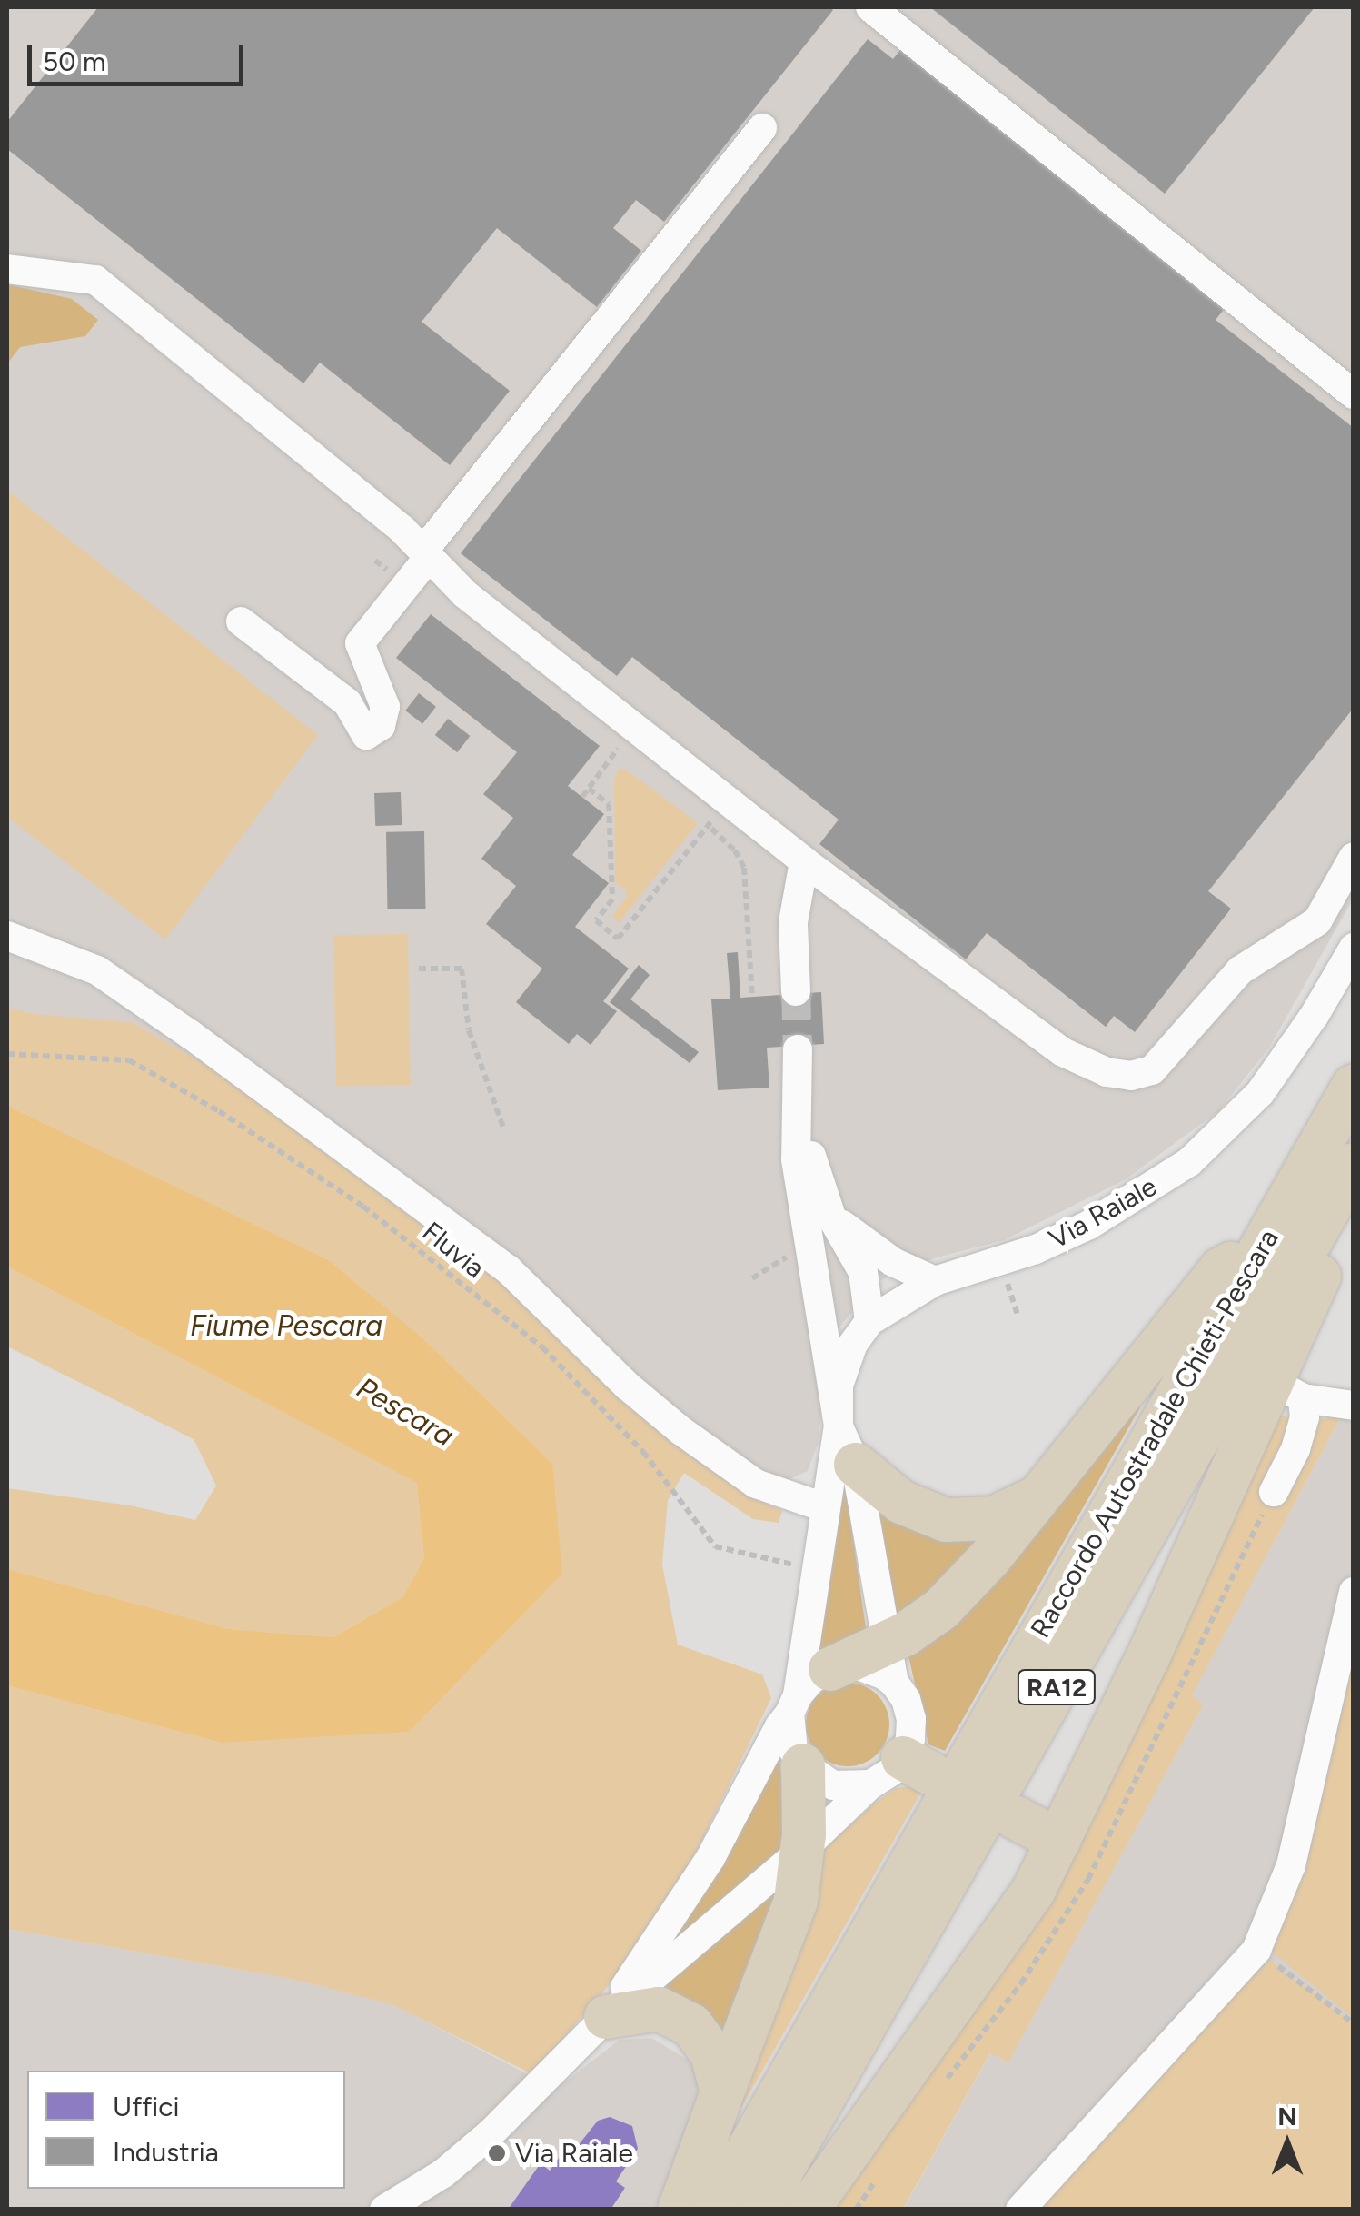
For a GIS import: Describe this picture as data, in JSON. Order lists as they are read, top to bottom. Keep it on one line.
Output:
{"streets":{"highway":["Raccordo Autostradale Chieti-Pescara","RA12"],"street":["Via Raiale"],"path":["Fluvia"]},"crossings":[["Via Raiale","Fluvia"]],"water":["Fiume Pescara","Pescara"],"places":["Via Raiale"],"legend":["Uffici","Industria"],"scale_bar":"50 m","north":"top"}
